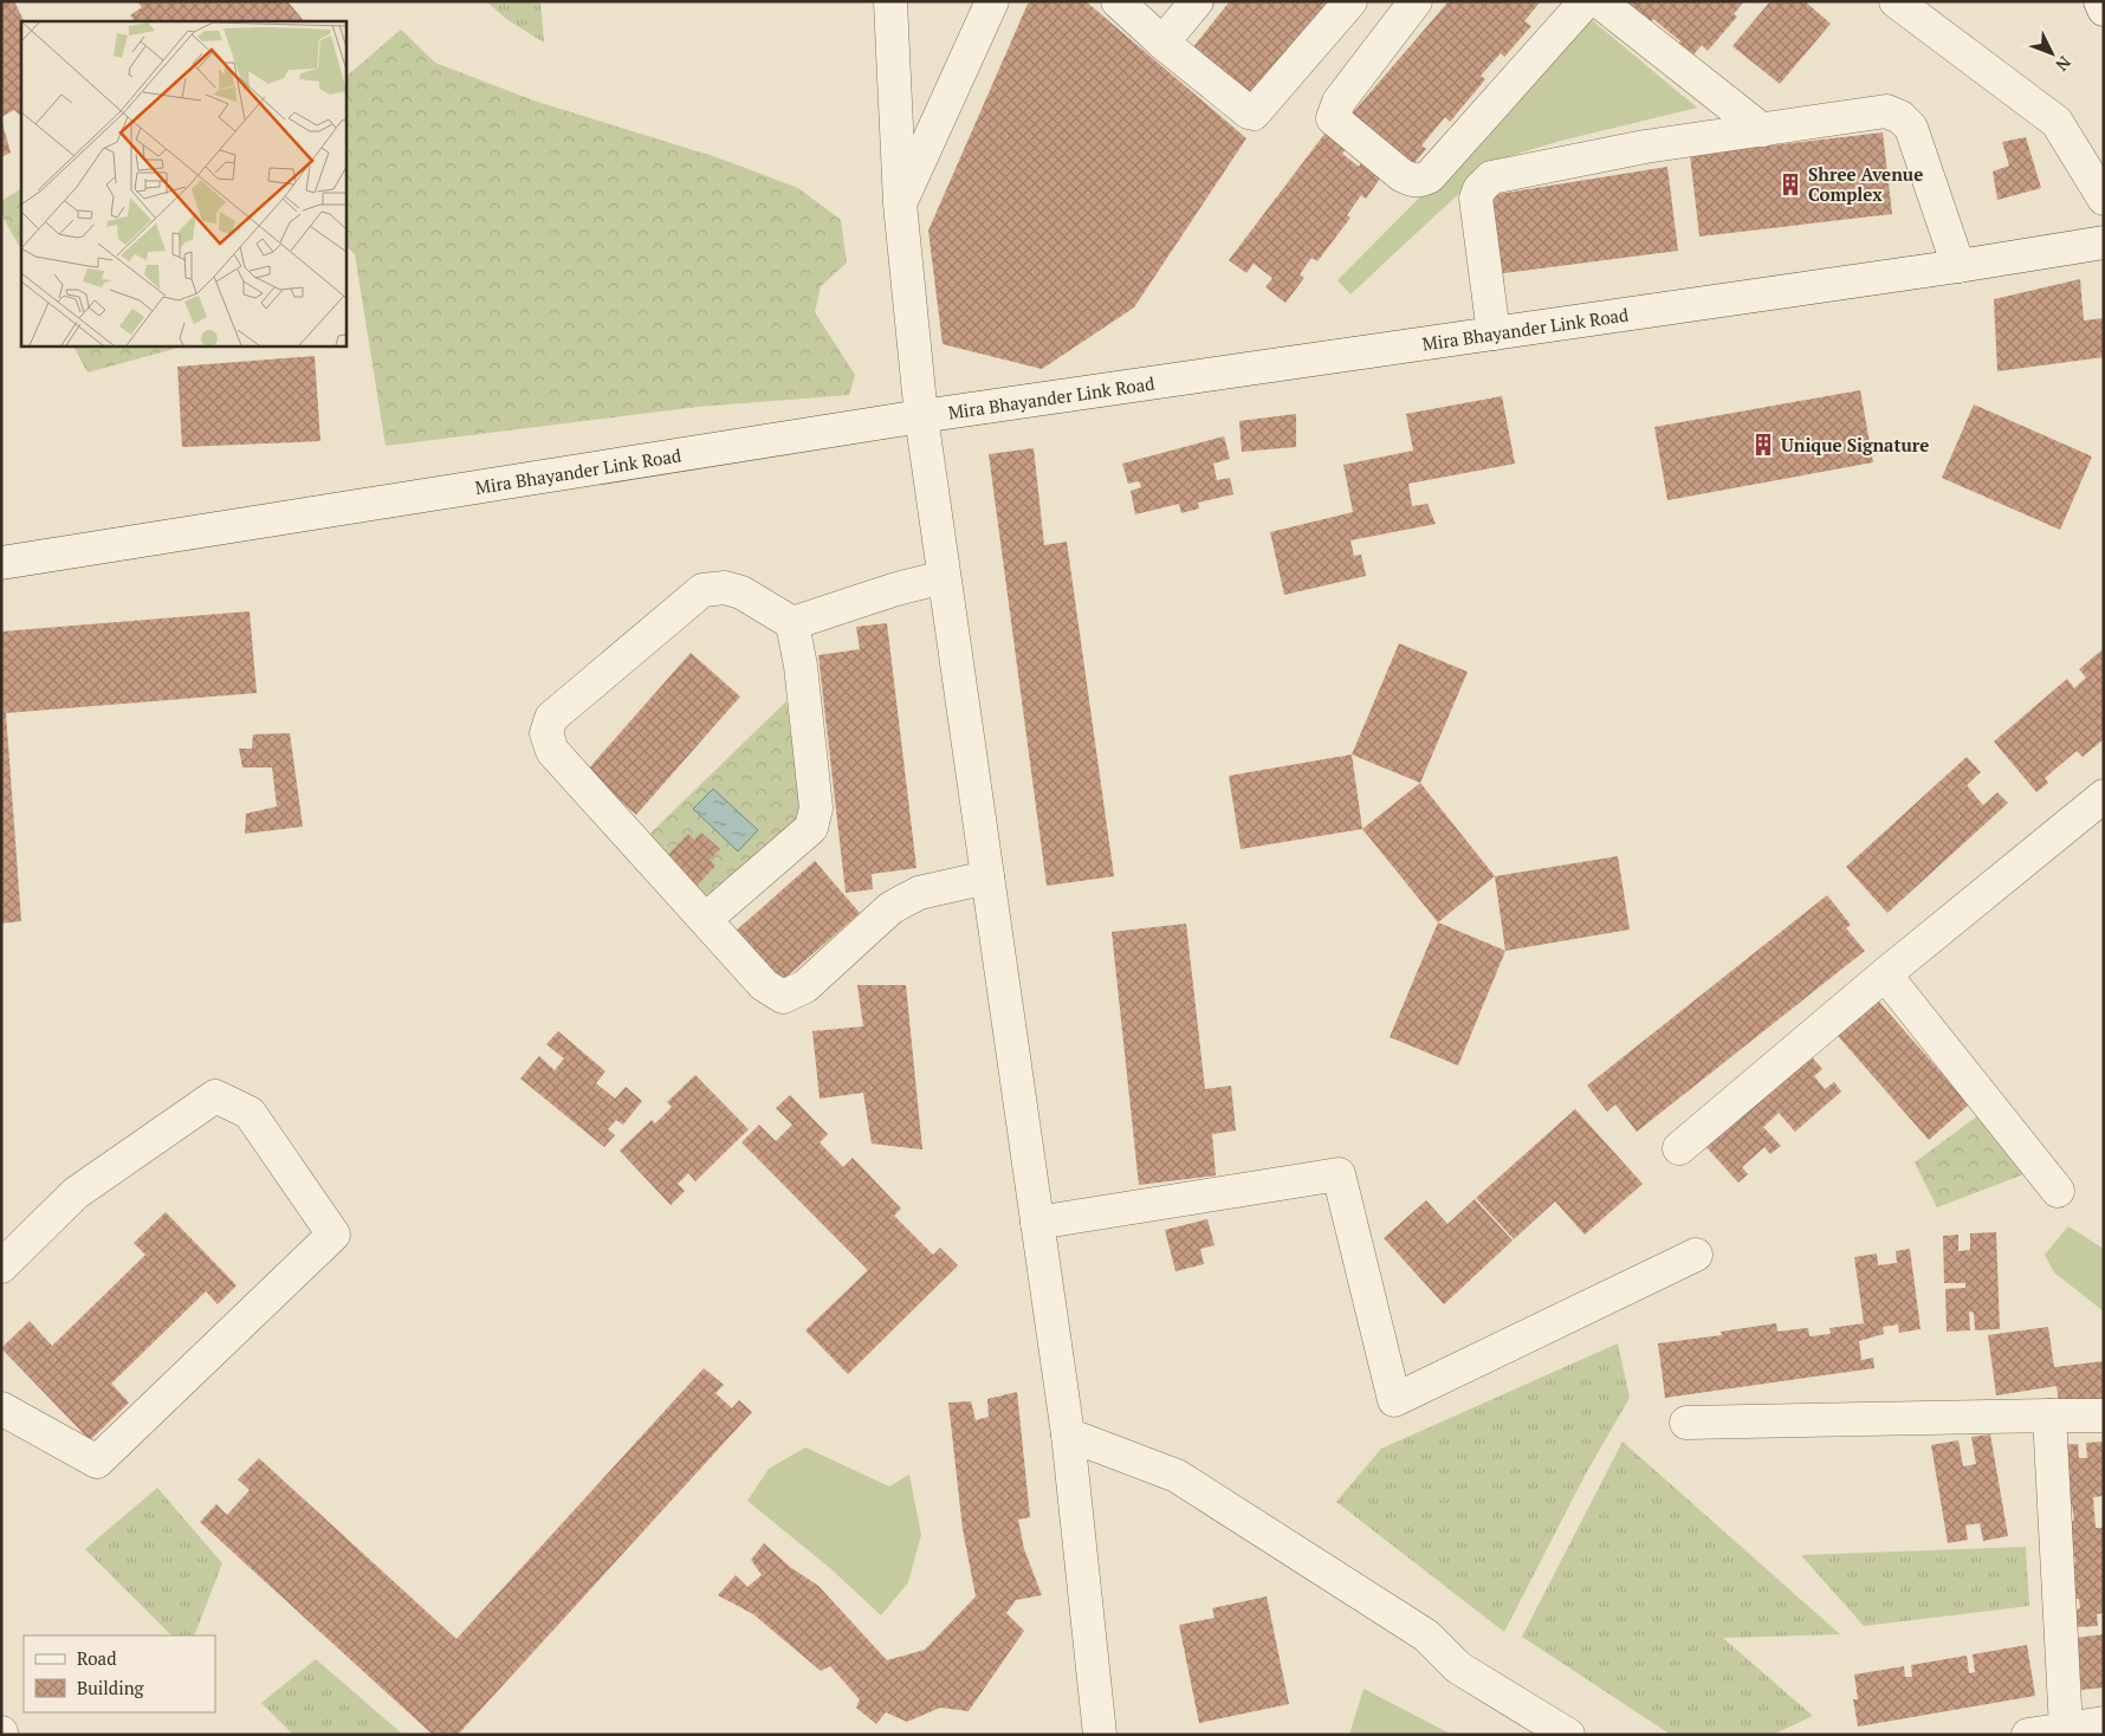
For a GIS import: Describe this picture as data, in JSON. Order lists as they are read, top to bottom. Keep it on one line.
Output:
{"streets":{"street":["Mira Bhayander Link Road"]},"places":{"building":["Shree Avenue Complex","Unique Signature"]},"legend":["Road","Building"],"north":"bottom right"}
